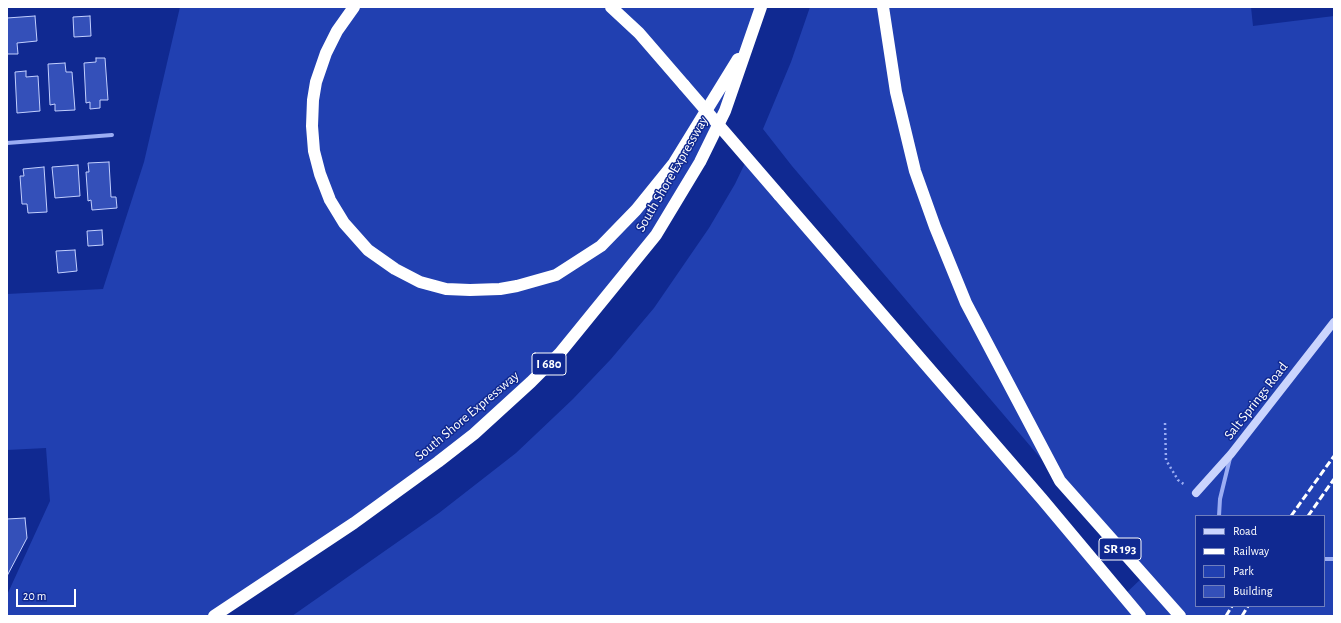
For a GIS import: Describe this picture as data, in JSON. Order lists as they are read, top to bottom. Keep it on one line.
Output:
{"streets":{"highway":["South Shore Expressway","I 680","SR 193"],"street":["Salt Springs Road"]},"legend":["Road","Railway","Park","Building"],"scale_bar":"20 m"}
